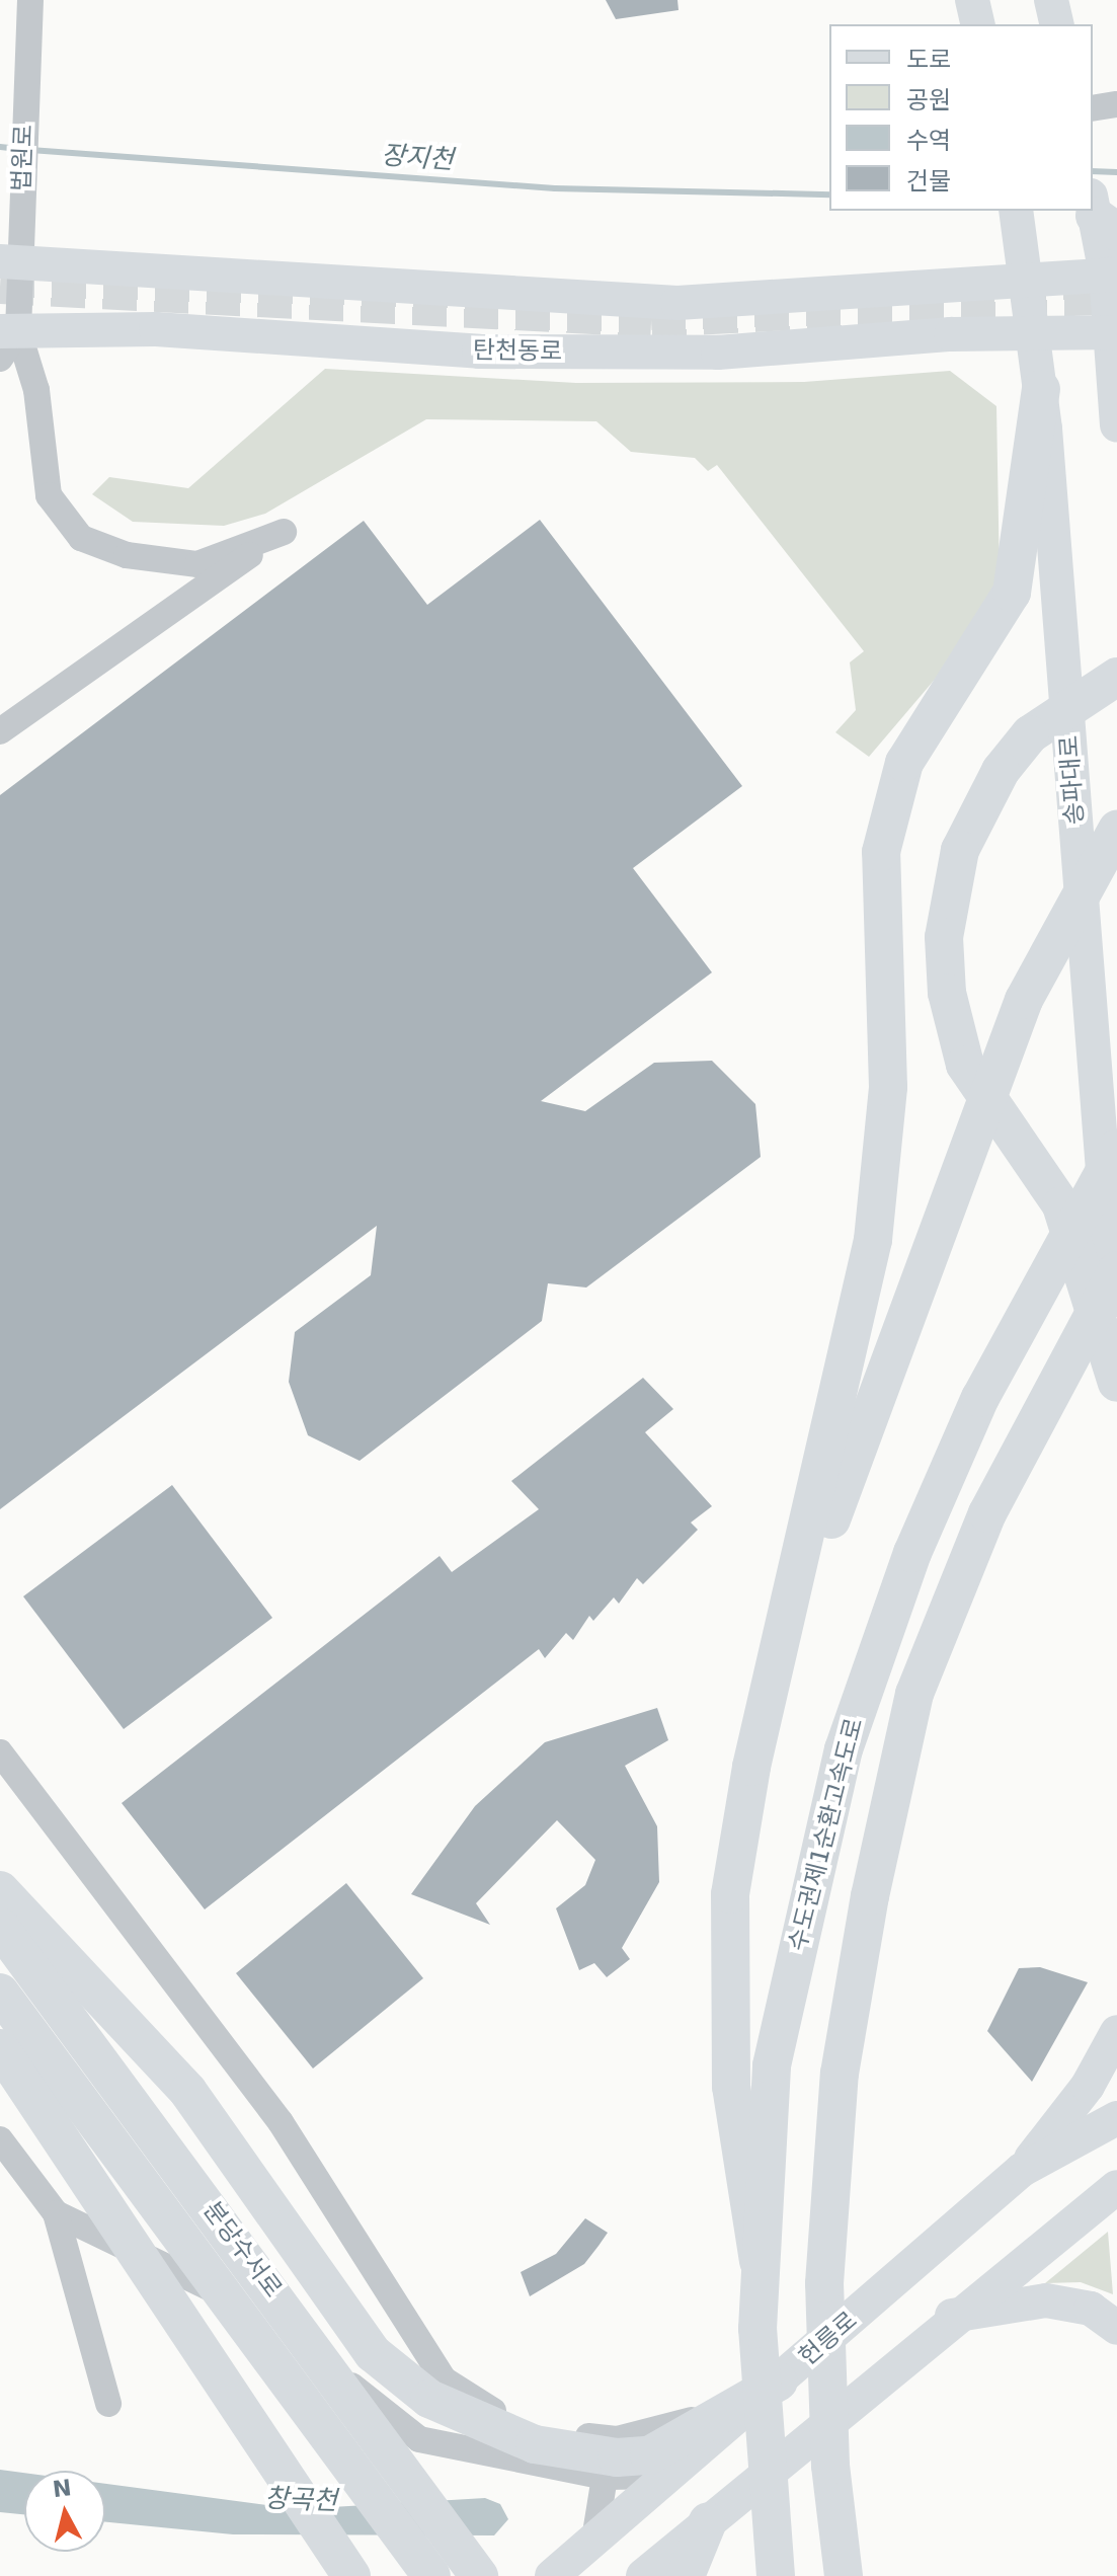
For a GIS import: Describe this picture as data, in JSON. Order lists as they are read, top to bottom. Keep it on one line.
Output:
{"streets":{"highway":["수도권제1순환고속도로","분당수서로"],"main road":["탄천동로","송파대로","헌릉로"],"street":["법원로"]},"crossings":[["법원로","탄천동로"],["탄천동로","송파대로"]],"water":["장지천","창곡천"],"legend":["도로","공원","수역","건물"],"north":"top"}
